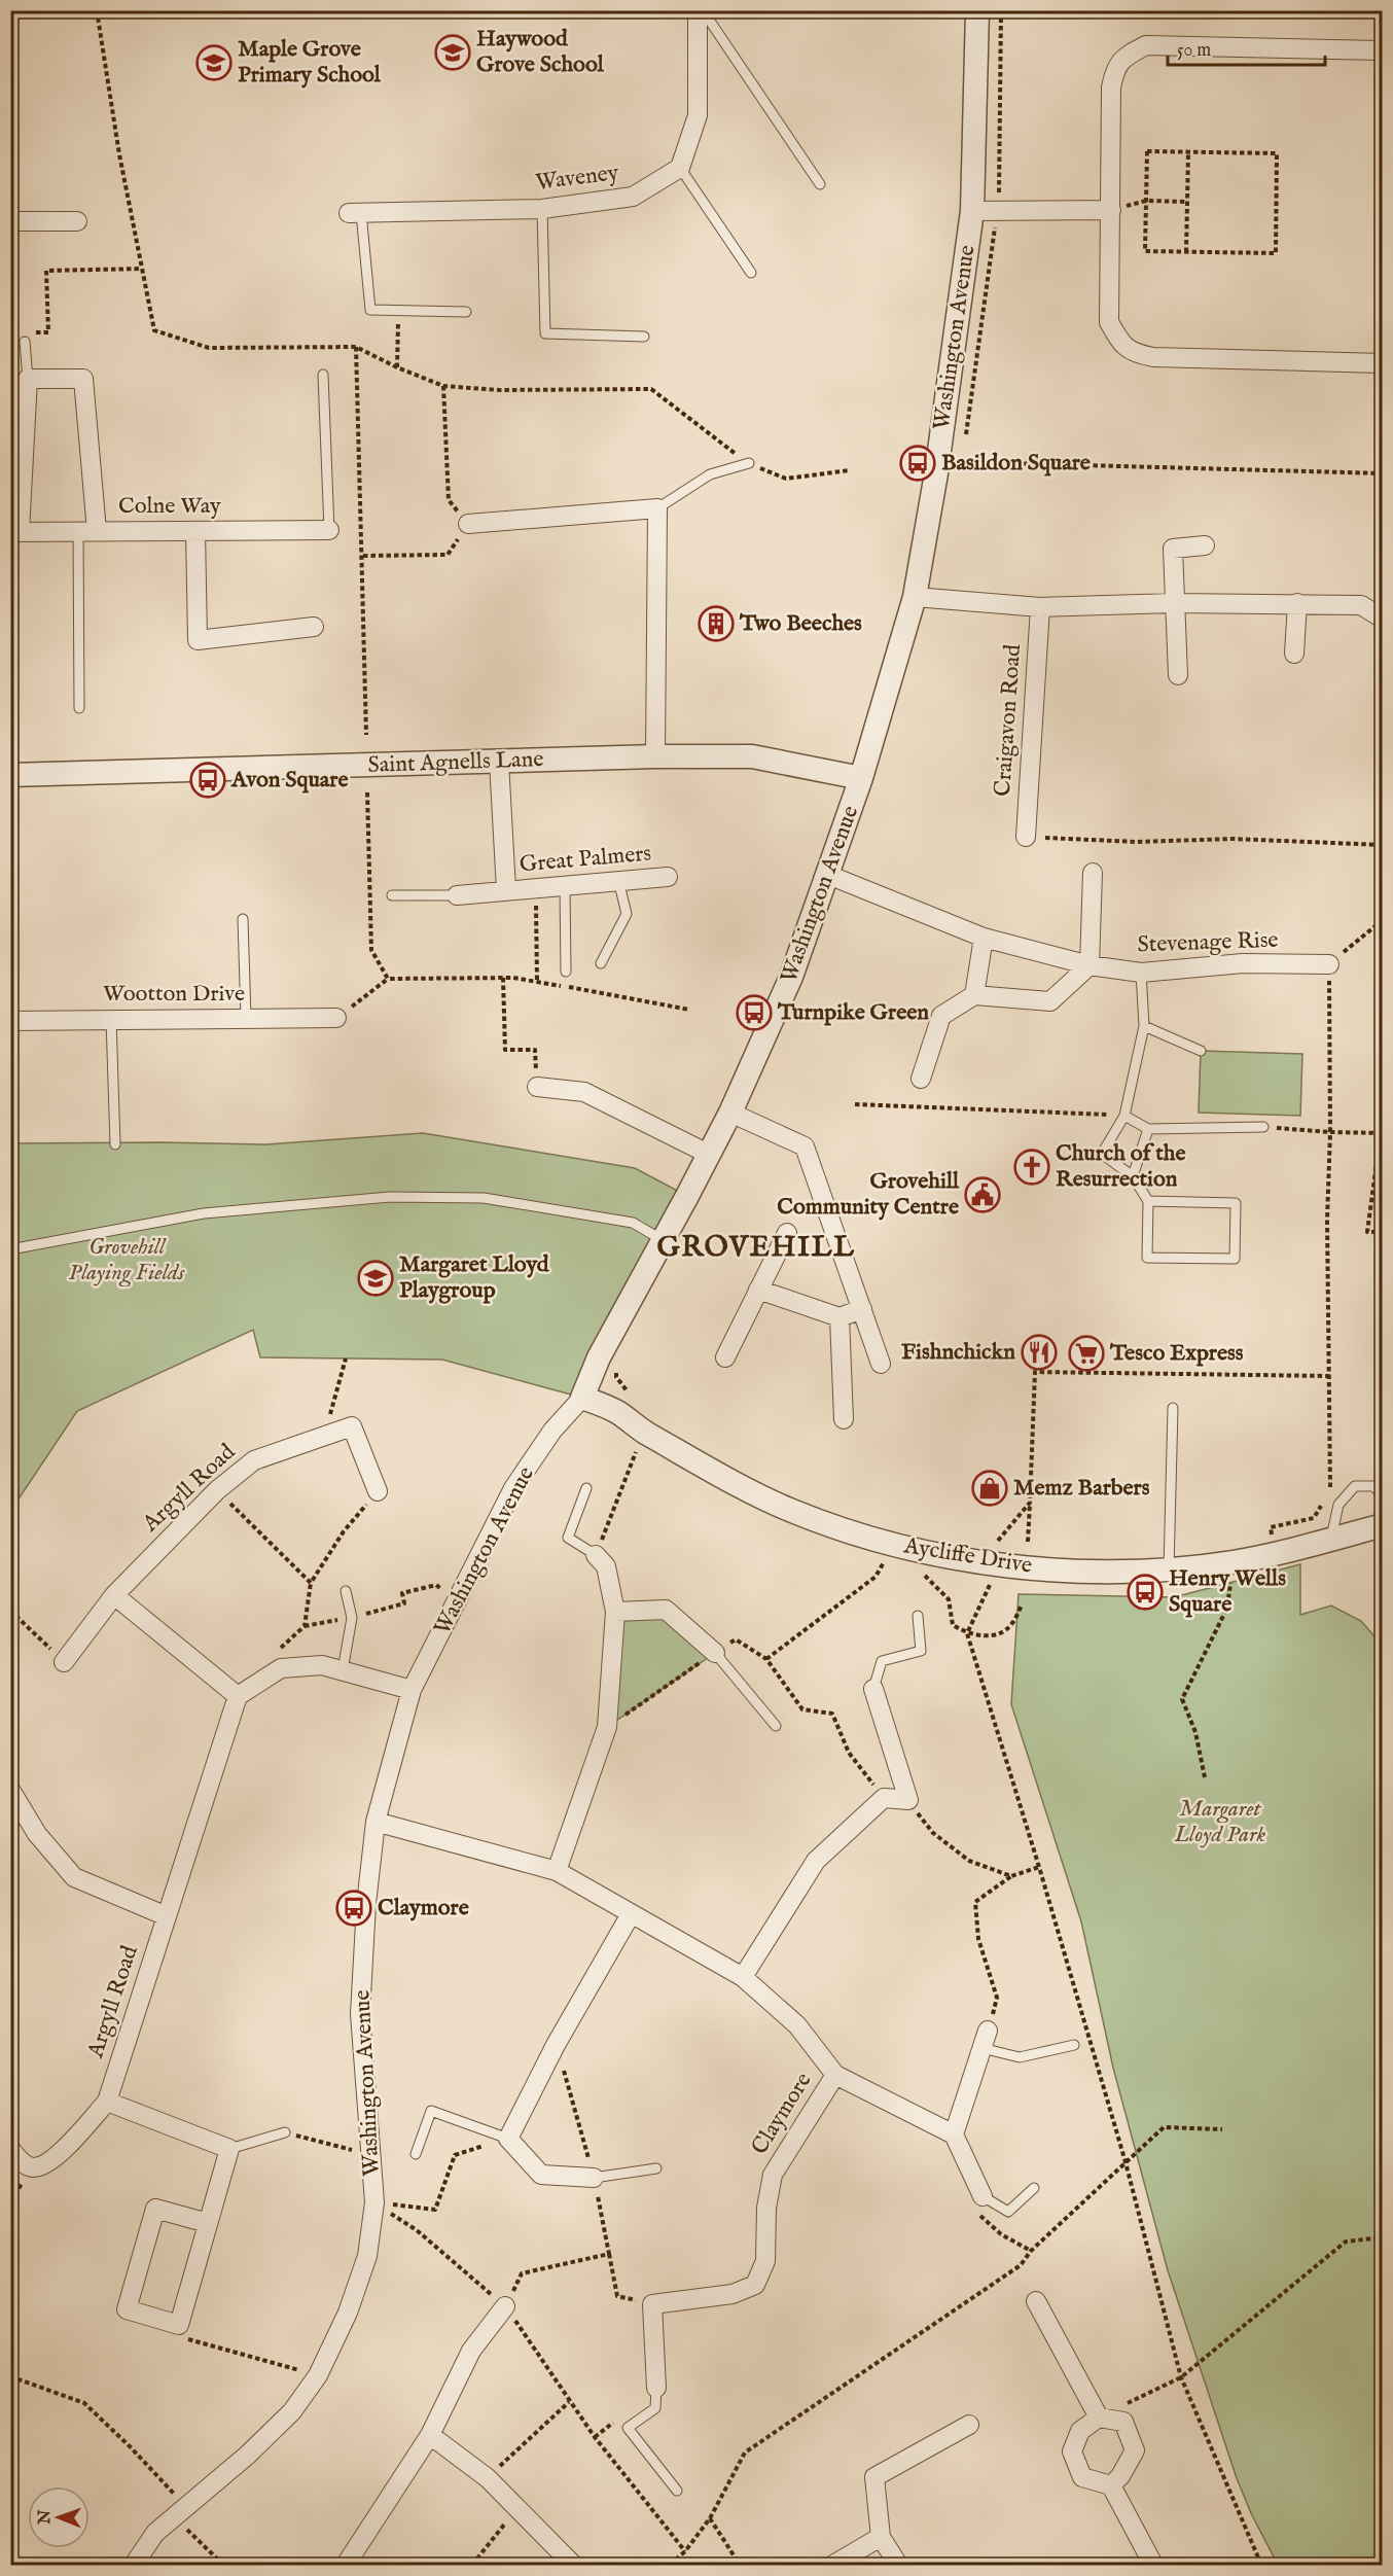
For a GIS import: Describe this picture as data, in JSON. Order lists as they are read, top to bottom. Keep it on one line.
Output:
{"streets":{"street":["Waveney","Washington Avenue","Colne Way","Craigavon Road","Saint Agnells Lane","Great Palmers","Stevenage Rise","Wootton Drive","Argyll Road","Aycliffe Drive","Claymore"]},"crossings":[["Washington Avenue","Saint Agnells Lane"],["Washington Avenue","Stevenage Rise"],["Washington Avenue","Aycliffe Drive"],["Washington Avenue","Claymore"],["Saint Agnells Lane","Great Palmers"]],"districts":["GROVEHILL"],"parks":["Grovehill Playing Fields","Margaret Lloyd Park"],"places":{"school or university":["Haywood Grove School","Maple Grove Primary School","Margaret Lloyd Playgroup"],"bus stop":["Basildon Square","Avon Square","Turnpike Green","Henry Wells Square","Claymore"],"building":["Two Beeches"],"church":["Church of the Resurrection"],"public building":["Grovehill Community Centre"],"restaurant":["Fishnchickn"],"supermarket":["Tesco Express"],"shop":["Memz Barbers"]},"scale_bar":"50 m","north":"left"}
